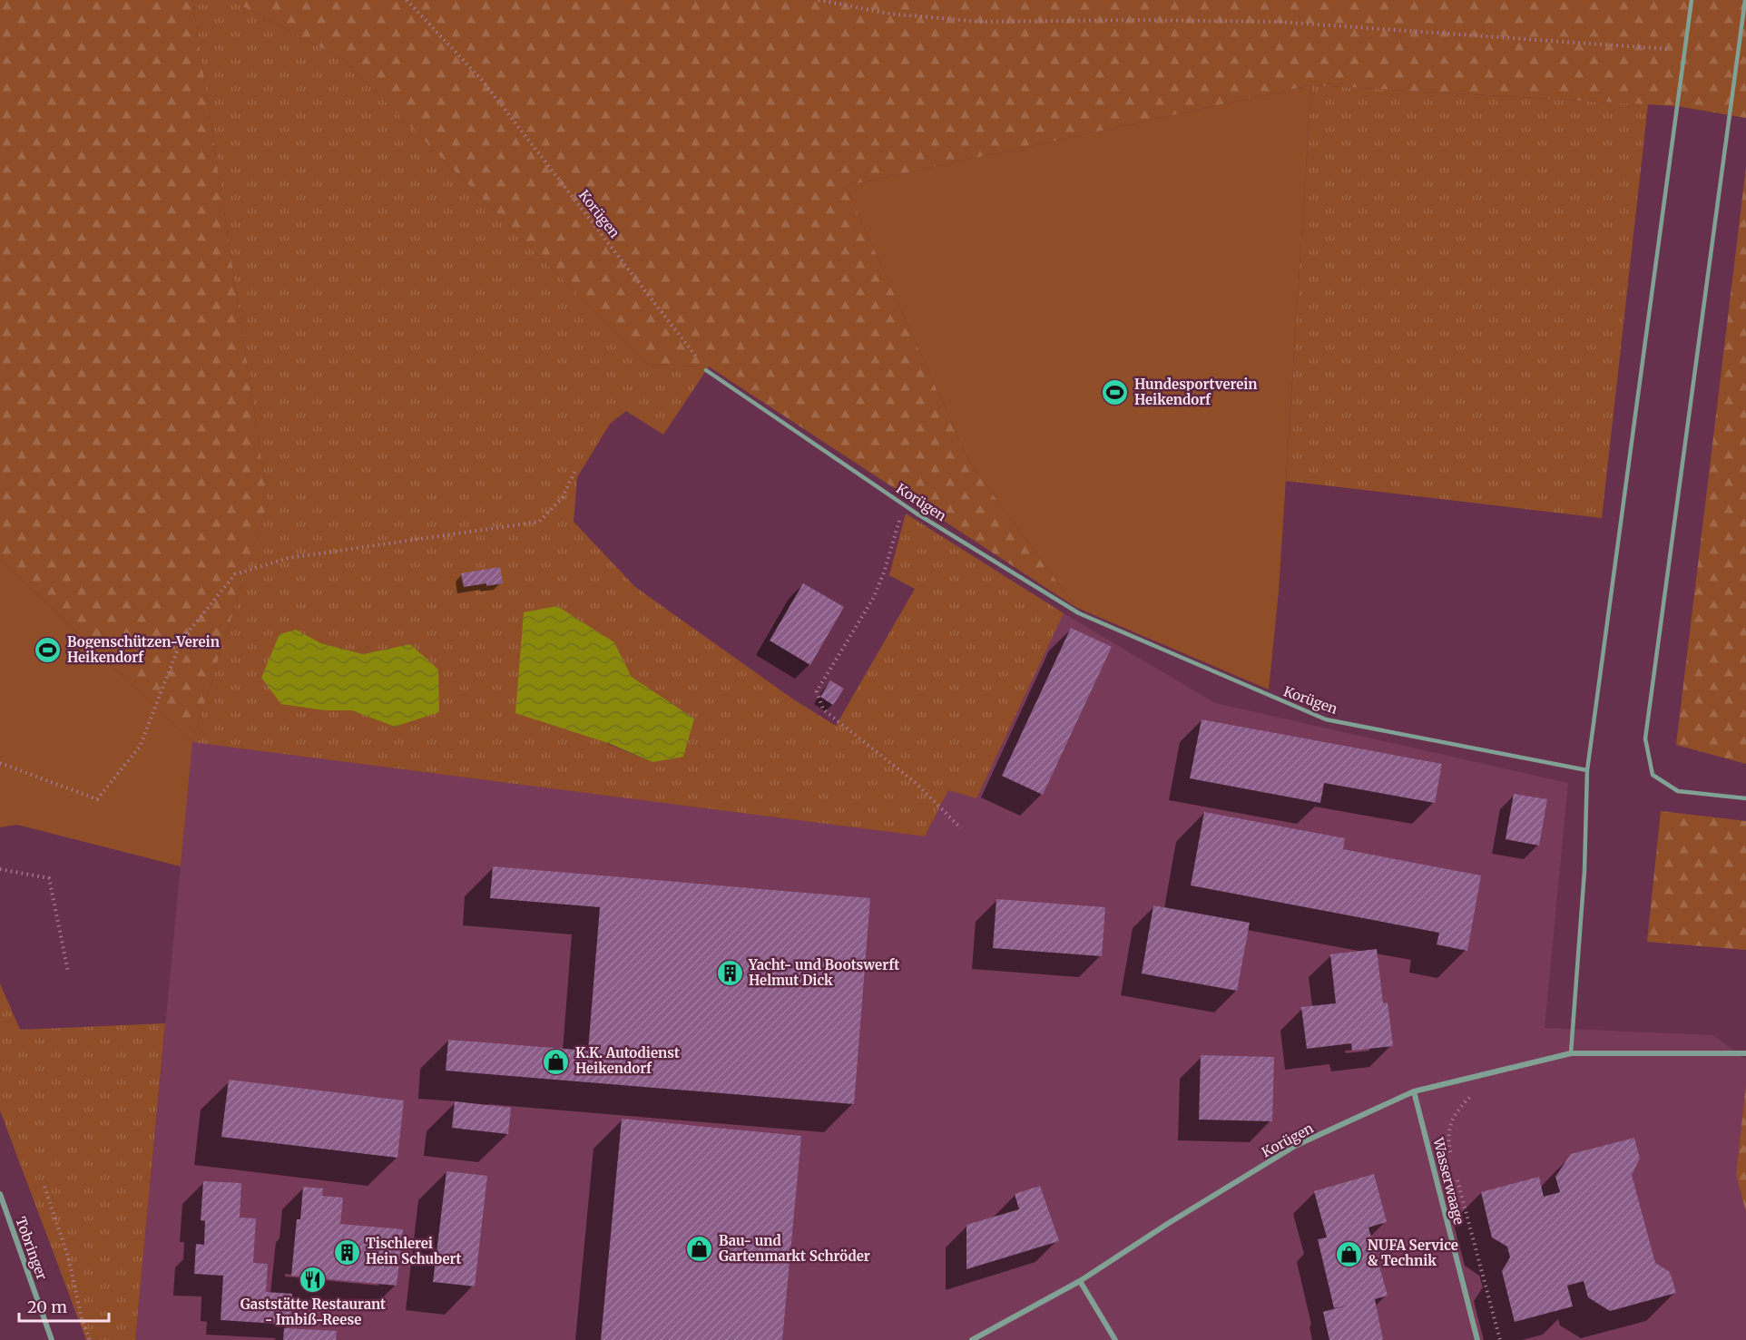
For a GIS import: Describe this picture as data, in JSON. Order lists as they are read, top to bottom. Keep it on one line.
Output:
{"streets":{"street":["Korügen","Wasserwaage","Tobringer"]},"crossings":[["Korügen","Wasserwaage"]],"places":{"sports":["Hundesportverein Heikendorf","Bogenschützen-Verein Heikendorf"],"building":["Yacht- und Bootswerft Helmut Dick","Tischlerei Hein Schubert"],"shop":["K.K. Autodienst Heikendorf","Bau- und Gartenmarkt Schröder","NUFA Service & Technik"],"restaurant":["Gaststätte Restaurant - Imbiß-Reese"]},"scale_bar":"20 m"}
